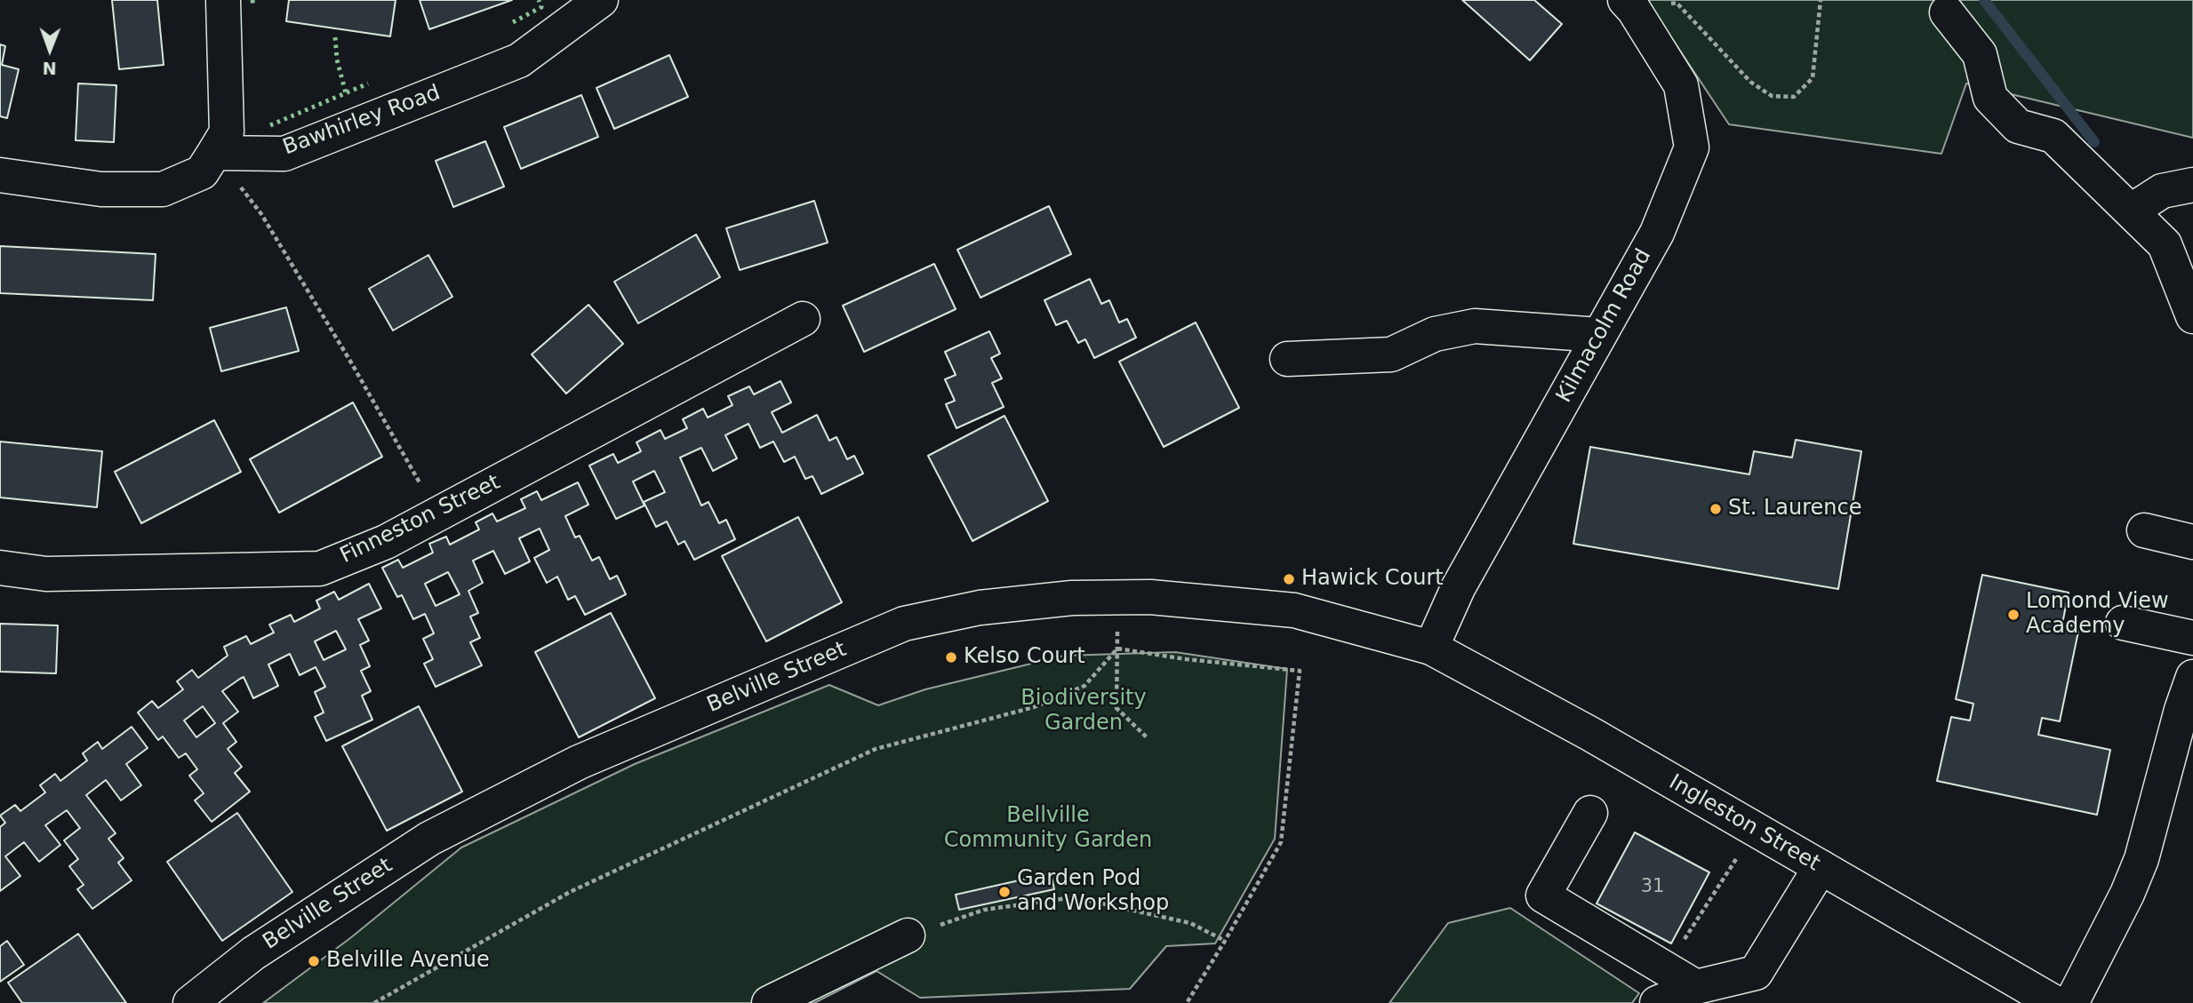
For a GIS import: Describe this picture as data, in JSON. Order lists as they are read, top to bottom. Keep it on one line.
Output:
{"streets":{"street":["Bawhirley Road","Kilmacolm Road","Finneston Street","Belville Street","Ingleston Street"]},"crossings":[["Kilmacolm Road","Belville Street"],["Kilmacolm Road","Ingleston Street"],["Belville Street","Ingleston Street"]],"parks":["Biodiversity Garden","Bellville Community Garden"],"places":["St. Laurence","Hawick Court","Lomond View Academy","Kelso Court","Garden Pod and Workshop","Belville Avenue"],"house_numbers":["31"],"north":"bottom"}
